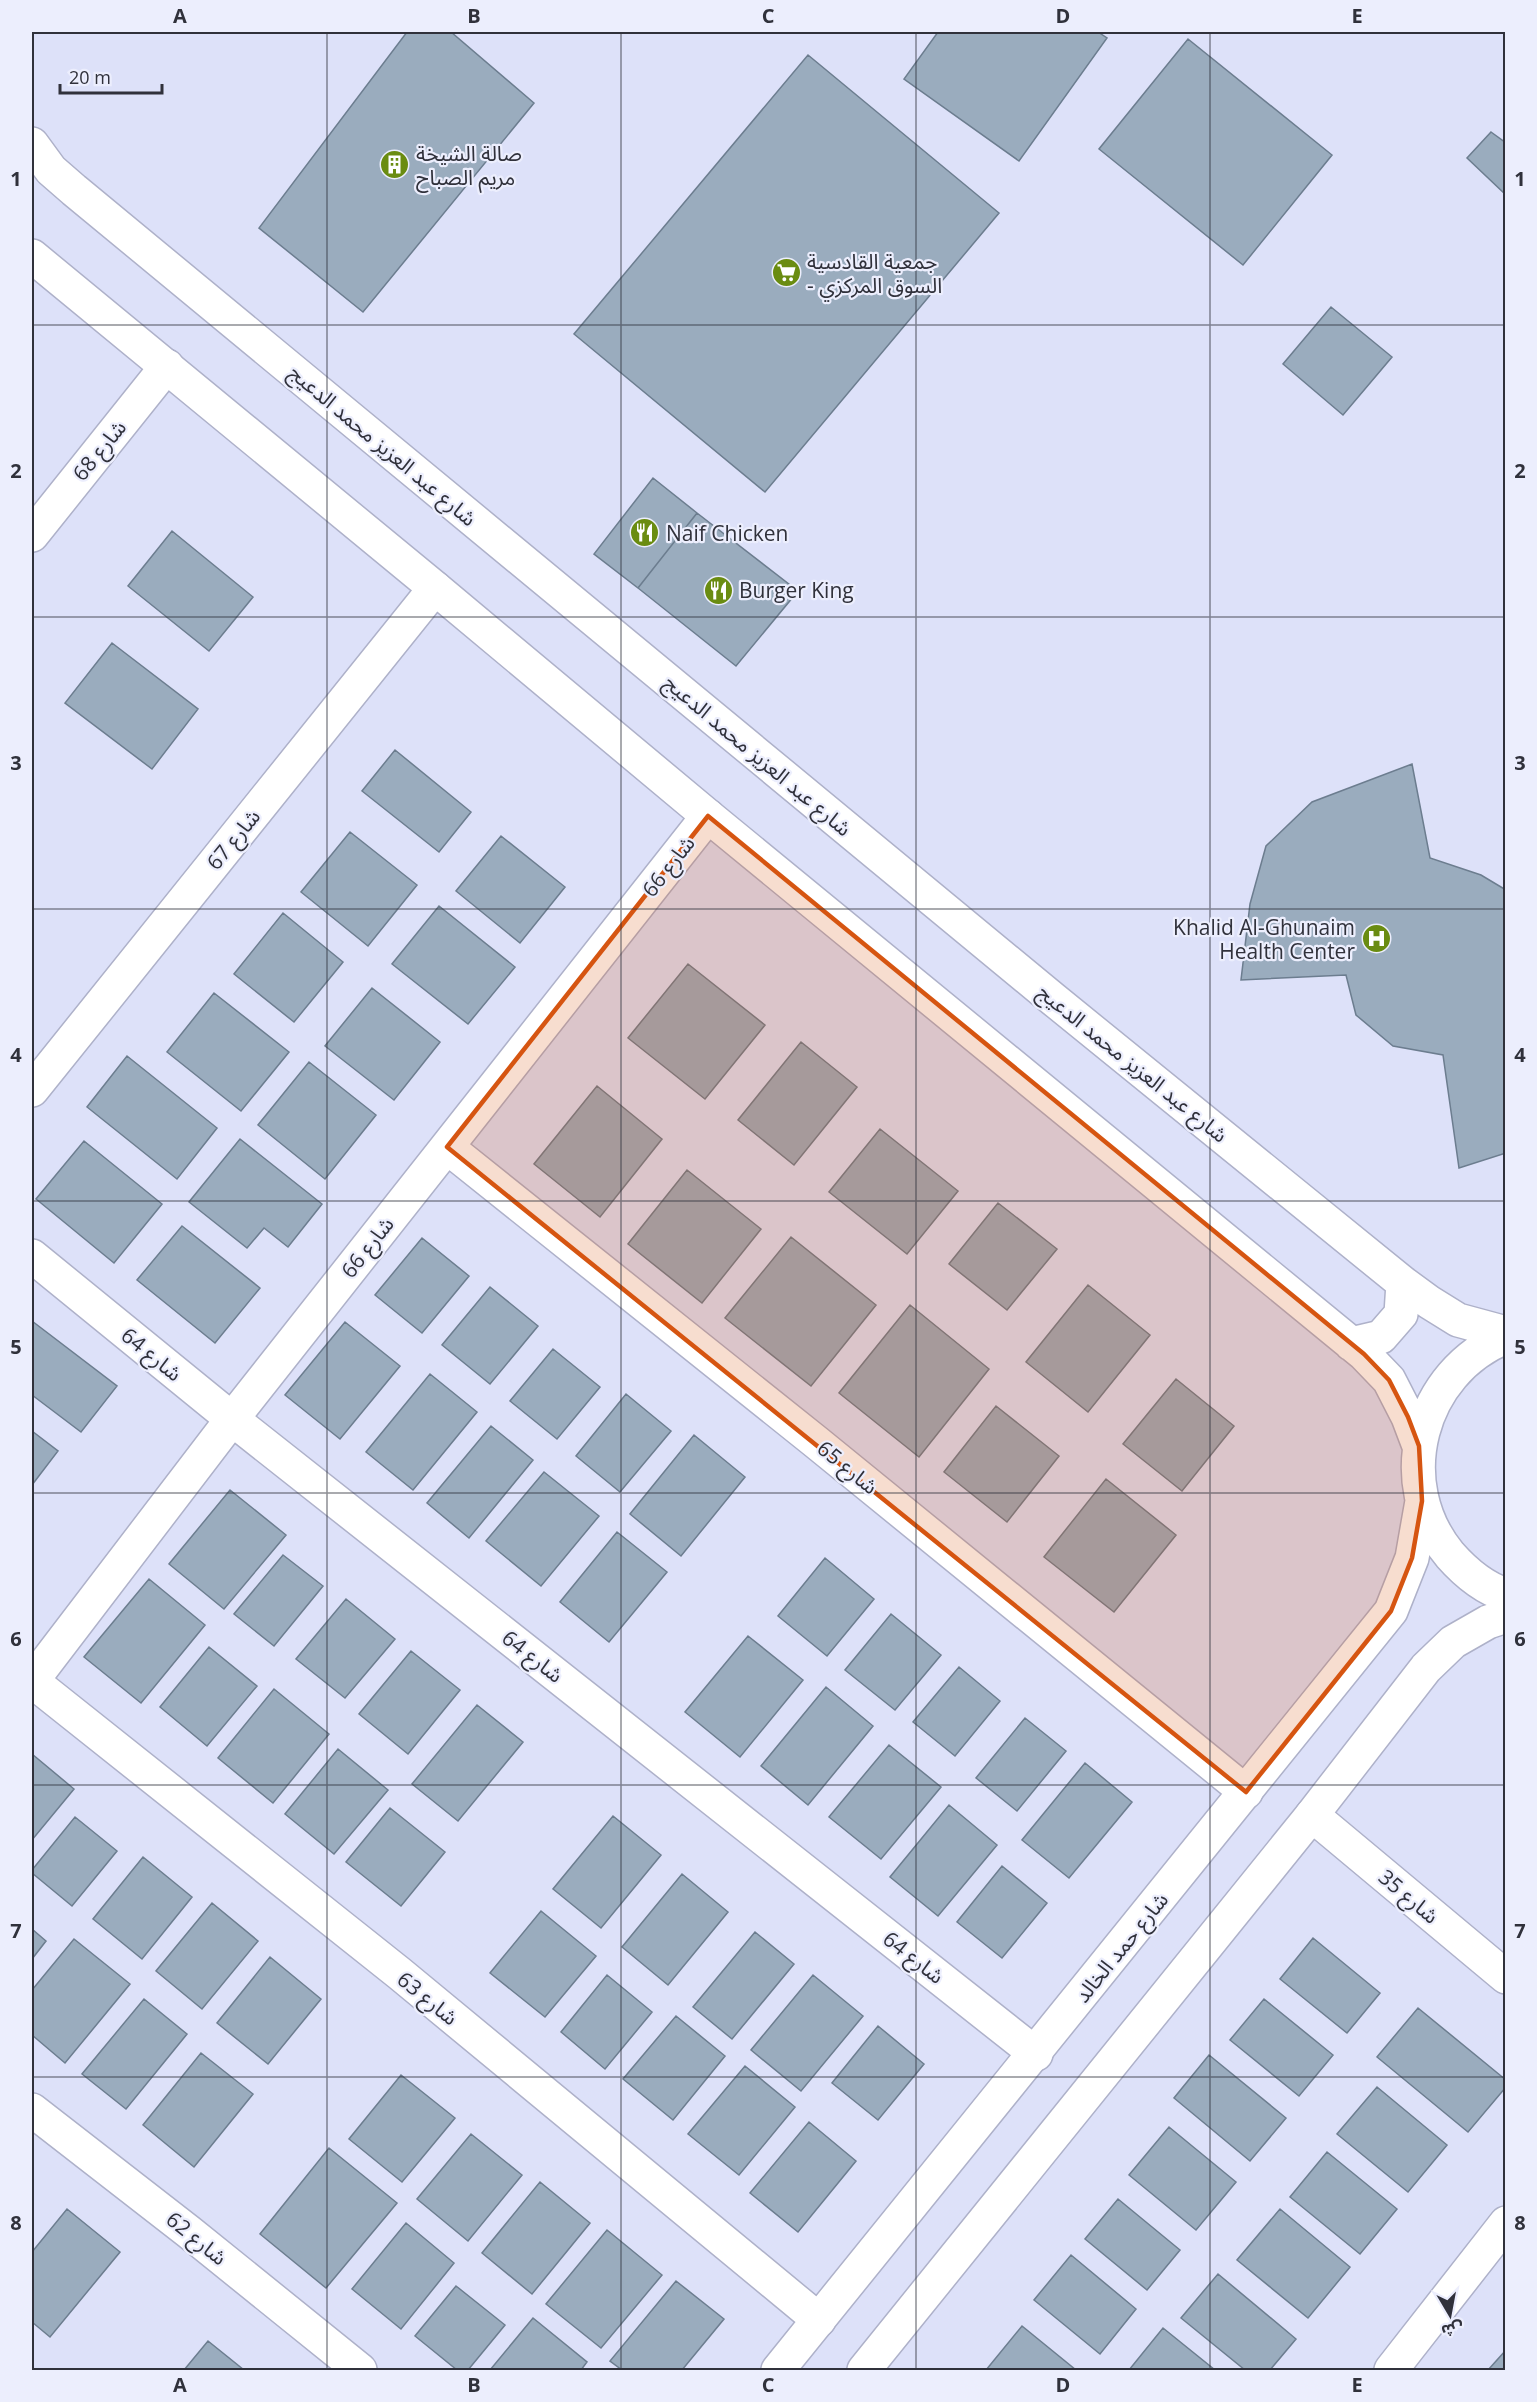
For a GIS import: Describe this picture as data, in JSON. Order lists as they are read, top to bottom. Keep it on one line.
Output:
{"streets":{"street":["شارع عبد العزيز محمد الدعيج","شارع 68","شارع 67","شارع 66","شارع 64","شارع 65","شارع 35","شارع حمد الخالد","شارع 63","شارع 62"]},"crossings":[["شارع 66","شارع 64"],["شارع 66","شارع 65"],["شارع 66","شارع 63"],["شارع 64","شارع حمد الخالد"],["شارع 65","شارع حمد الخالد"],["شارع حمد الخالد","شارع 63"]],"places":{"building":["صالة الشيخة مريم الصباح"],"supermarket":["جمعية القادسية - السوق المركزي"],"restaurant":["Naif Chicken","Burger King"],"hospital":["Khalid Al-Ghunaim Health Center"]},"scale_bar":"20 m","north":"bottom","grid":{"columns":["A","B","C","D","E"],"rows":["1","2","3","4","5","6","7","8"]}}
